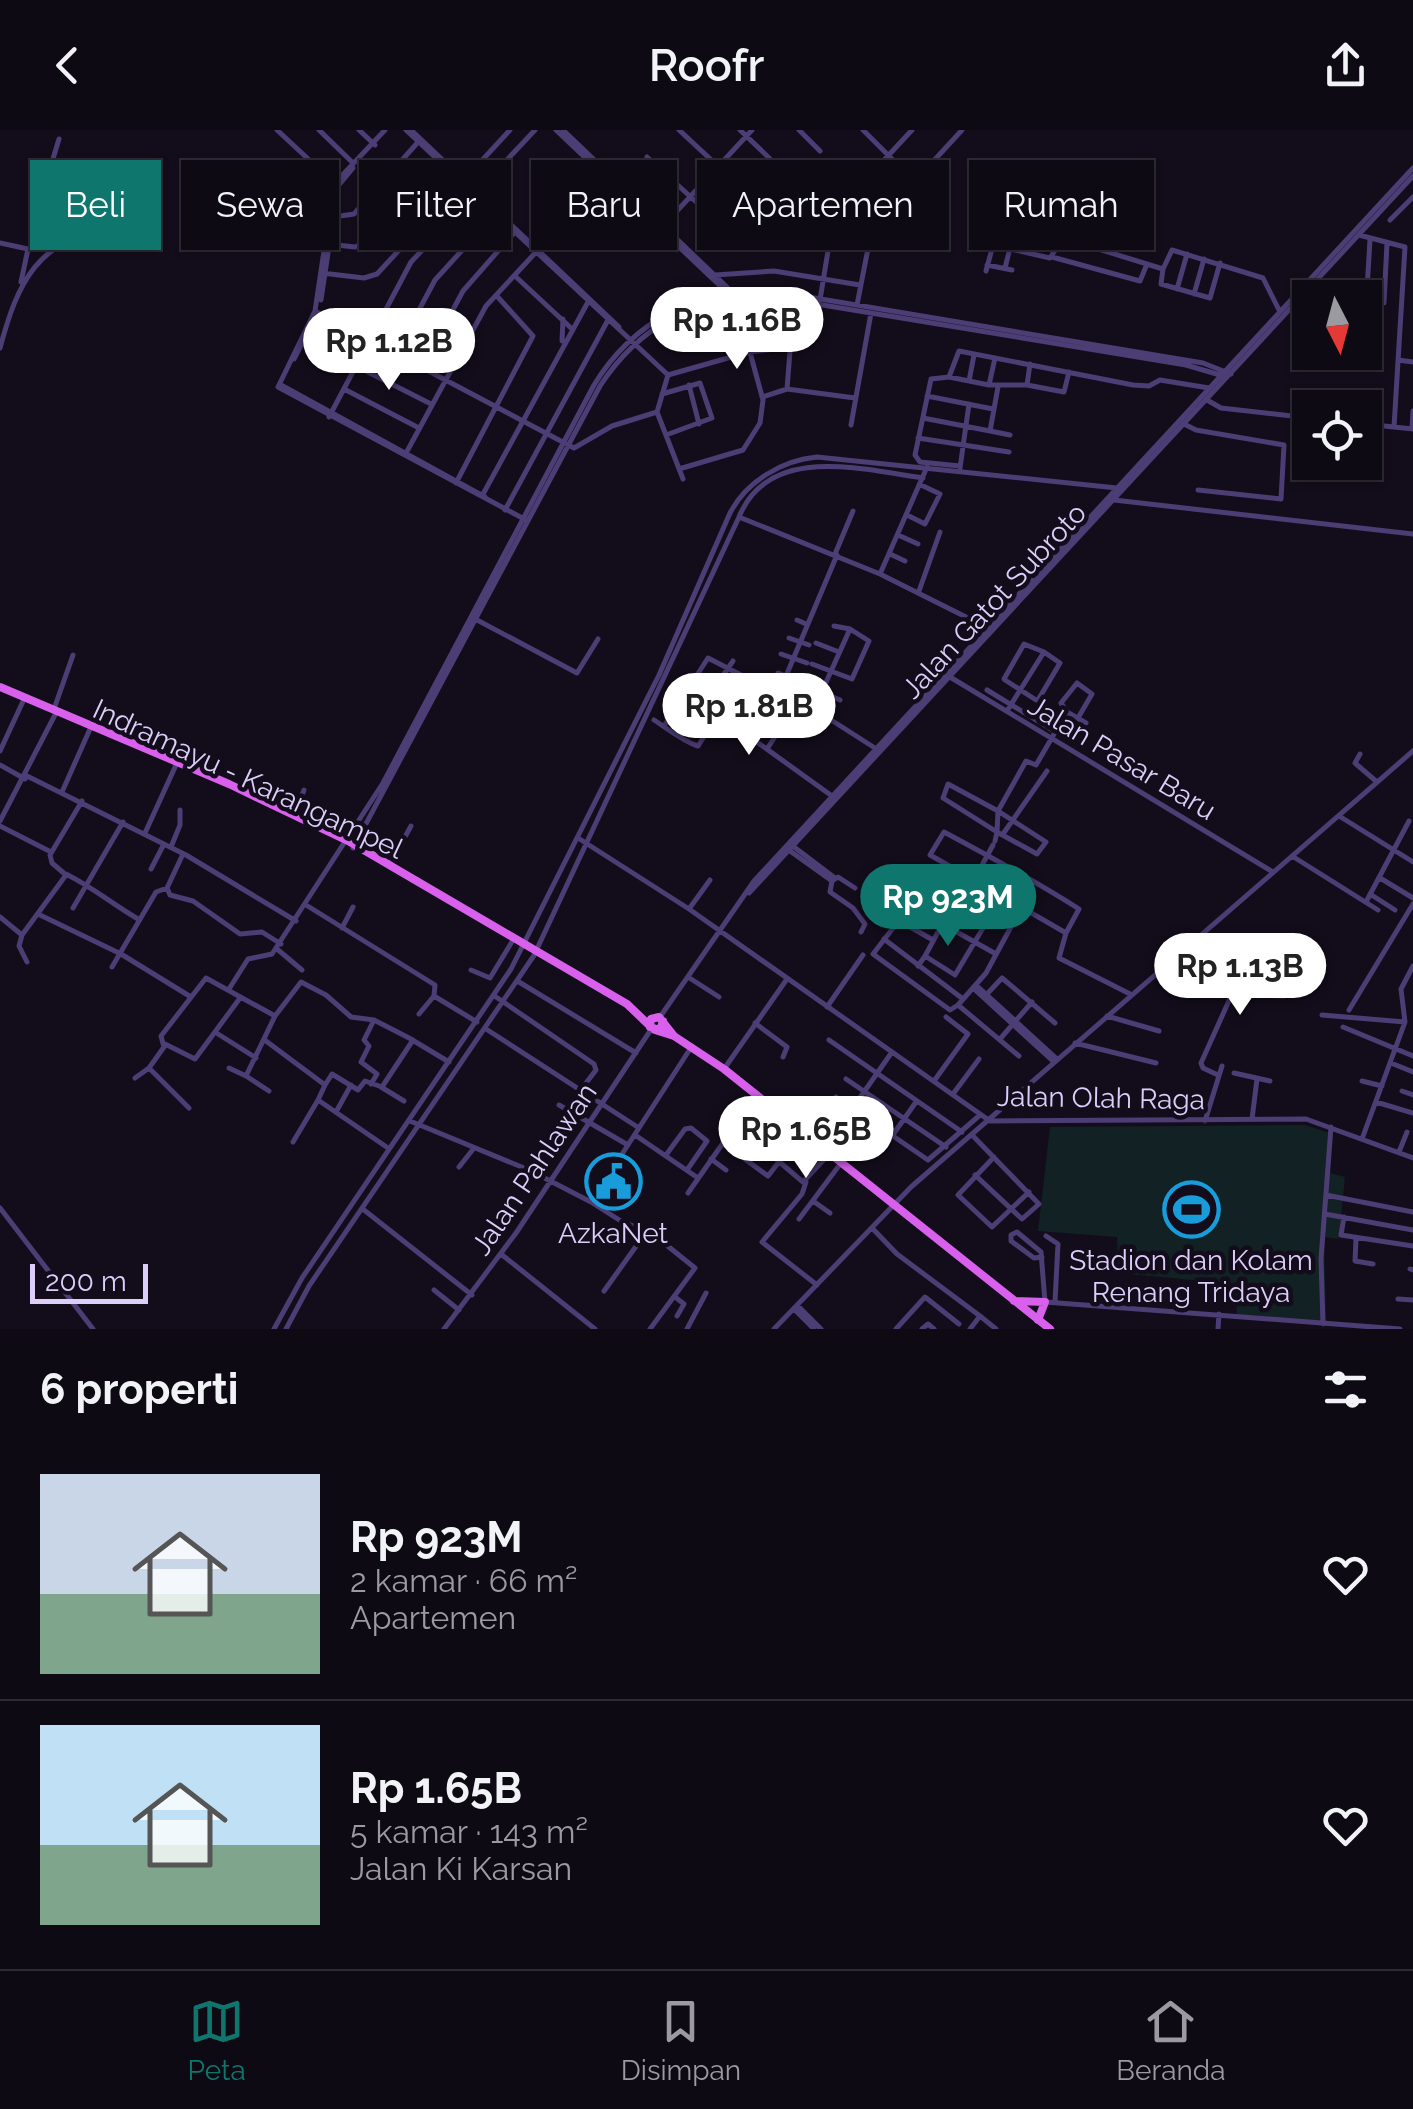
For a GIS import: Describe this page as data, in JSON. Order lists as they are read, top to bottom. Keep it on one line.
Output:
{"streets":{"main road":["Indramayu - Karangampel"],"street":["Jalan Gatot Subroto","Jalan Pasar Baru","Jalan Olah Raga","Jalan Pahlawan"]},"crossings":[["Jalan Gatot Subroto","Jalan Pasar Baru"],["Jalan Gatot Subroto","Jalan Olah Raga"]],"places":{"public building":["AzkaNet"],"sports":["Stadion dan Kolam Renang Tridaya"]},"scale_bar":"200 m","north":"bottom","page":{"header":"Roofr","chip":["Beli","Sewa","Filter","Baru","Apartemen","Rumah"],"price":["Rp 1.16B","Rp 1.12B","Rp 1.81B","Rp 923M","Rp 1.13B","Rp 1.65B"],"scale":"200 m","heading":"6 properti","list":[{"name":"Rp 923M","note":"2 kamar · 66 m² · Apartemen"},{"name":"Rp 1.65B","note":"5 kamar · 143 m² · Jalan Ki Karsan"}],"tabs":["Peta","Disimpan","Beranda"]}}
